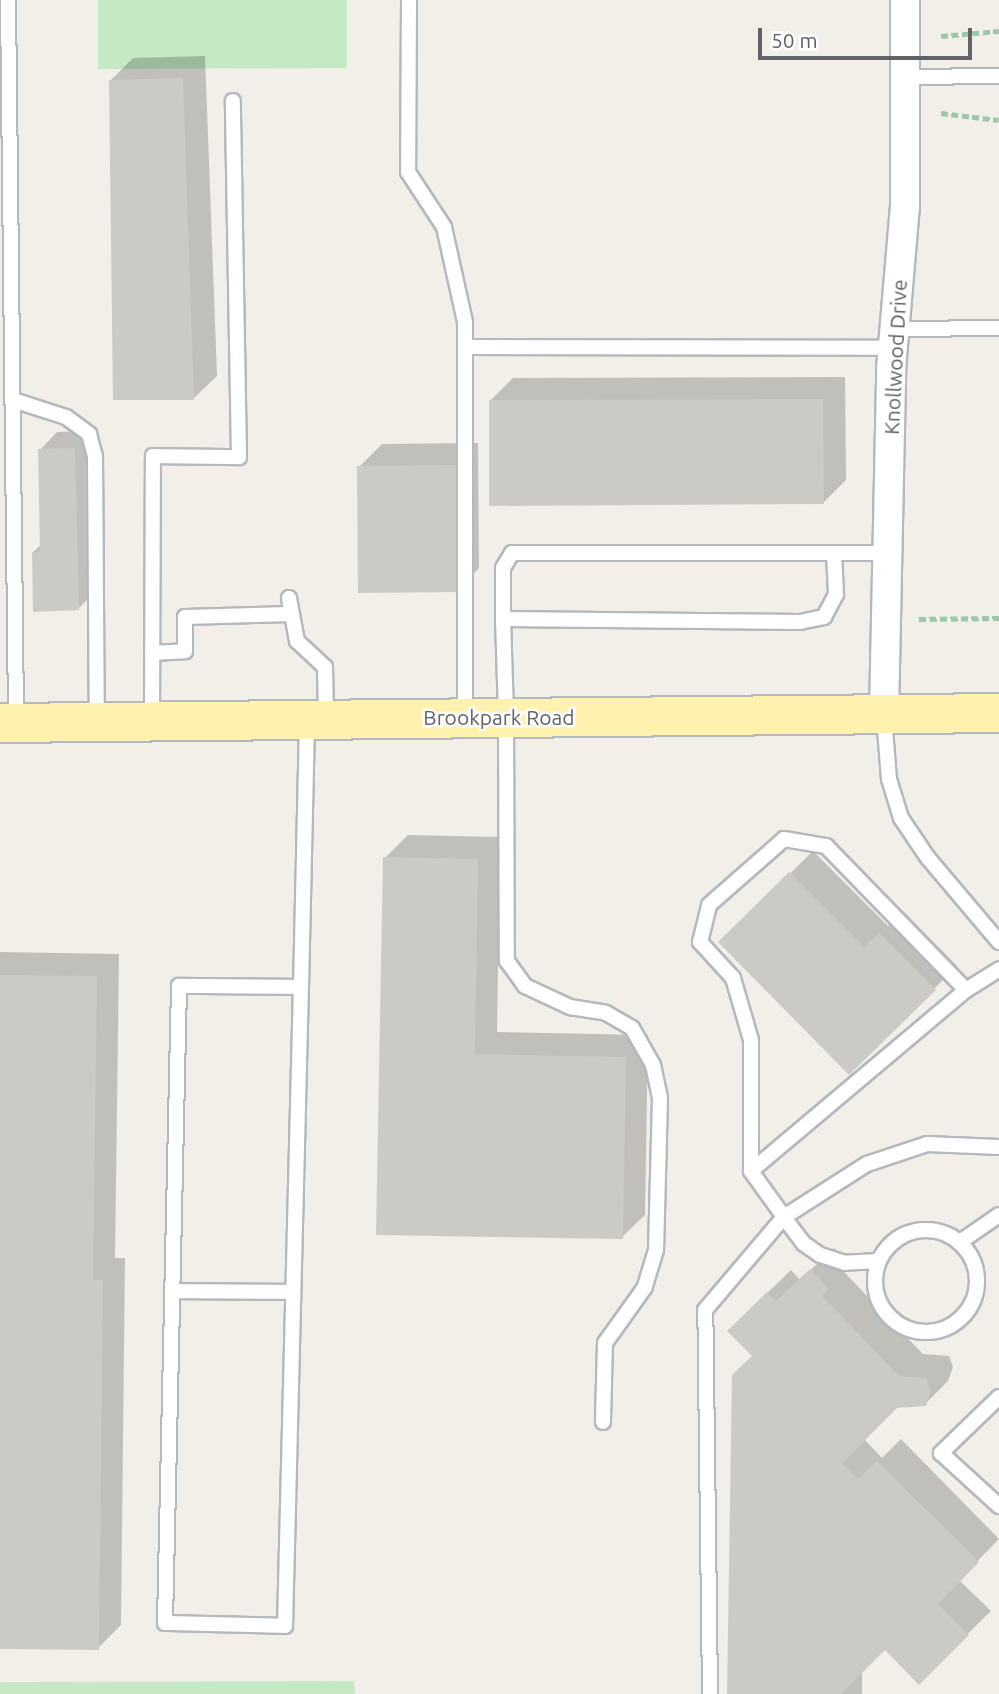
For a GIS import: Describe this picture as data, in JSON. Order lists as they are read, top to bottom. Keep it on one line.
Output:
{"streets":{"main road":["Brookpark Road"],"street":["Knollwood Drive"]},"crossings":[["Knollwood Drive","Brookpark Road"]],"scale_bar":"50 m"}
